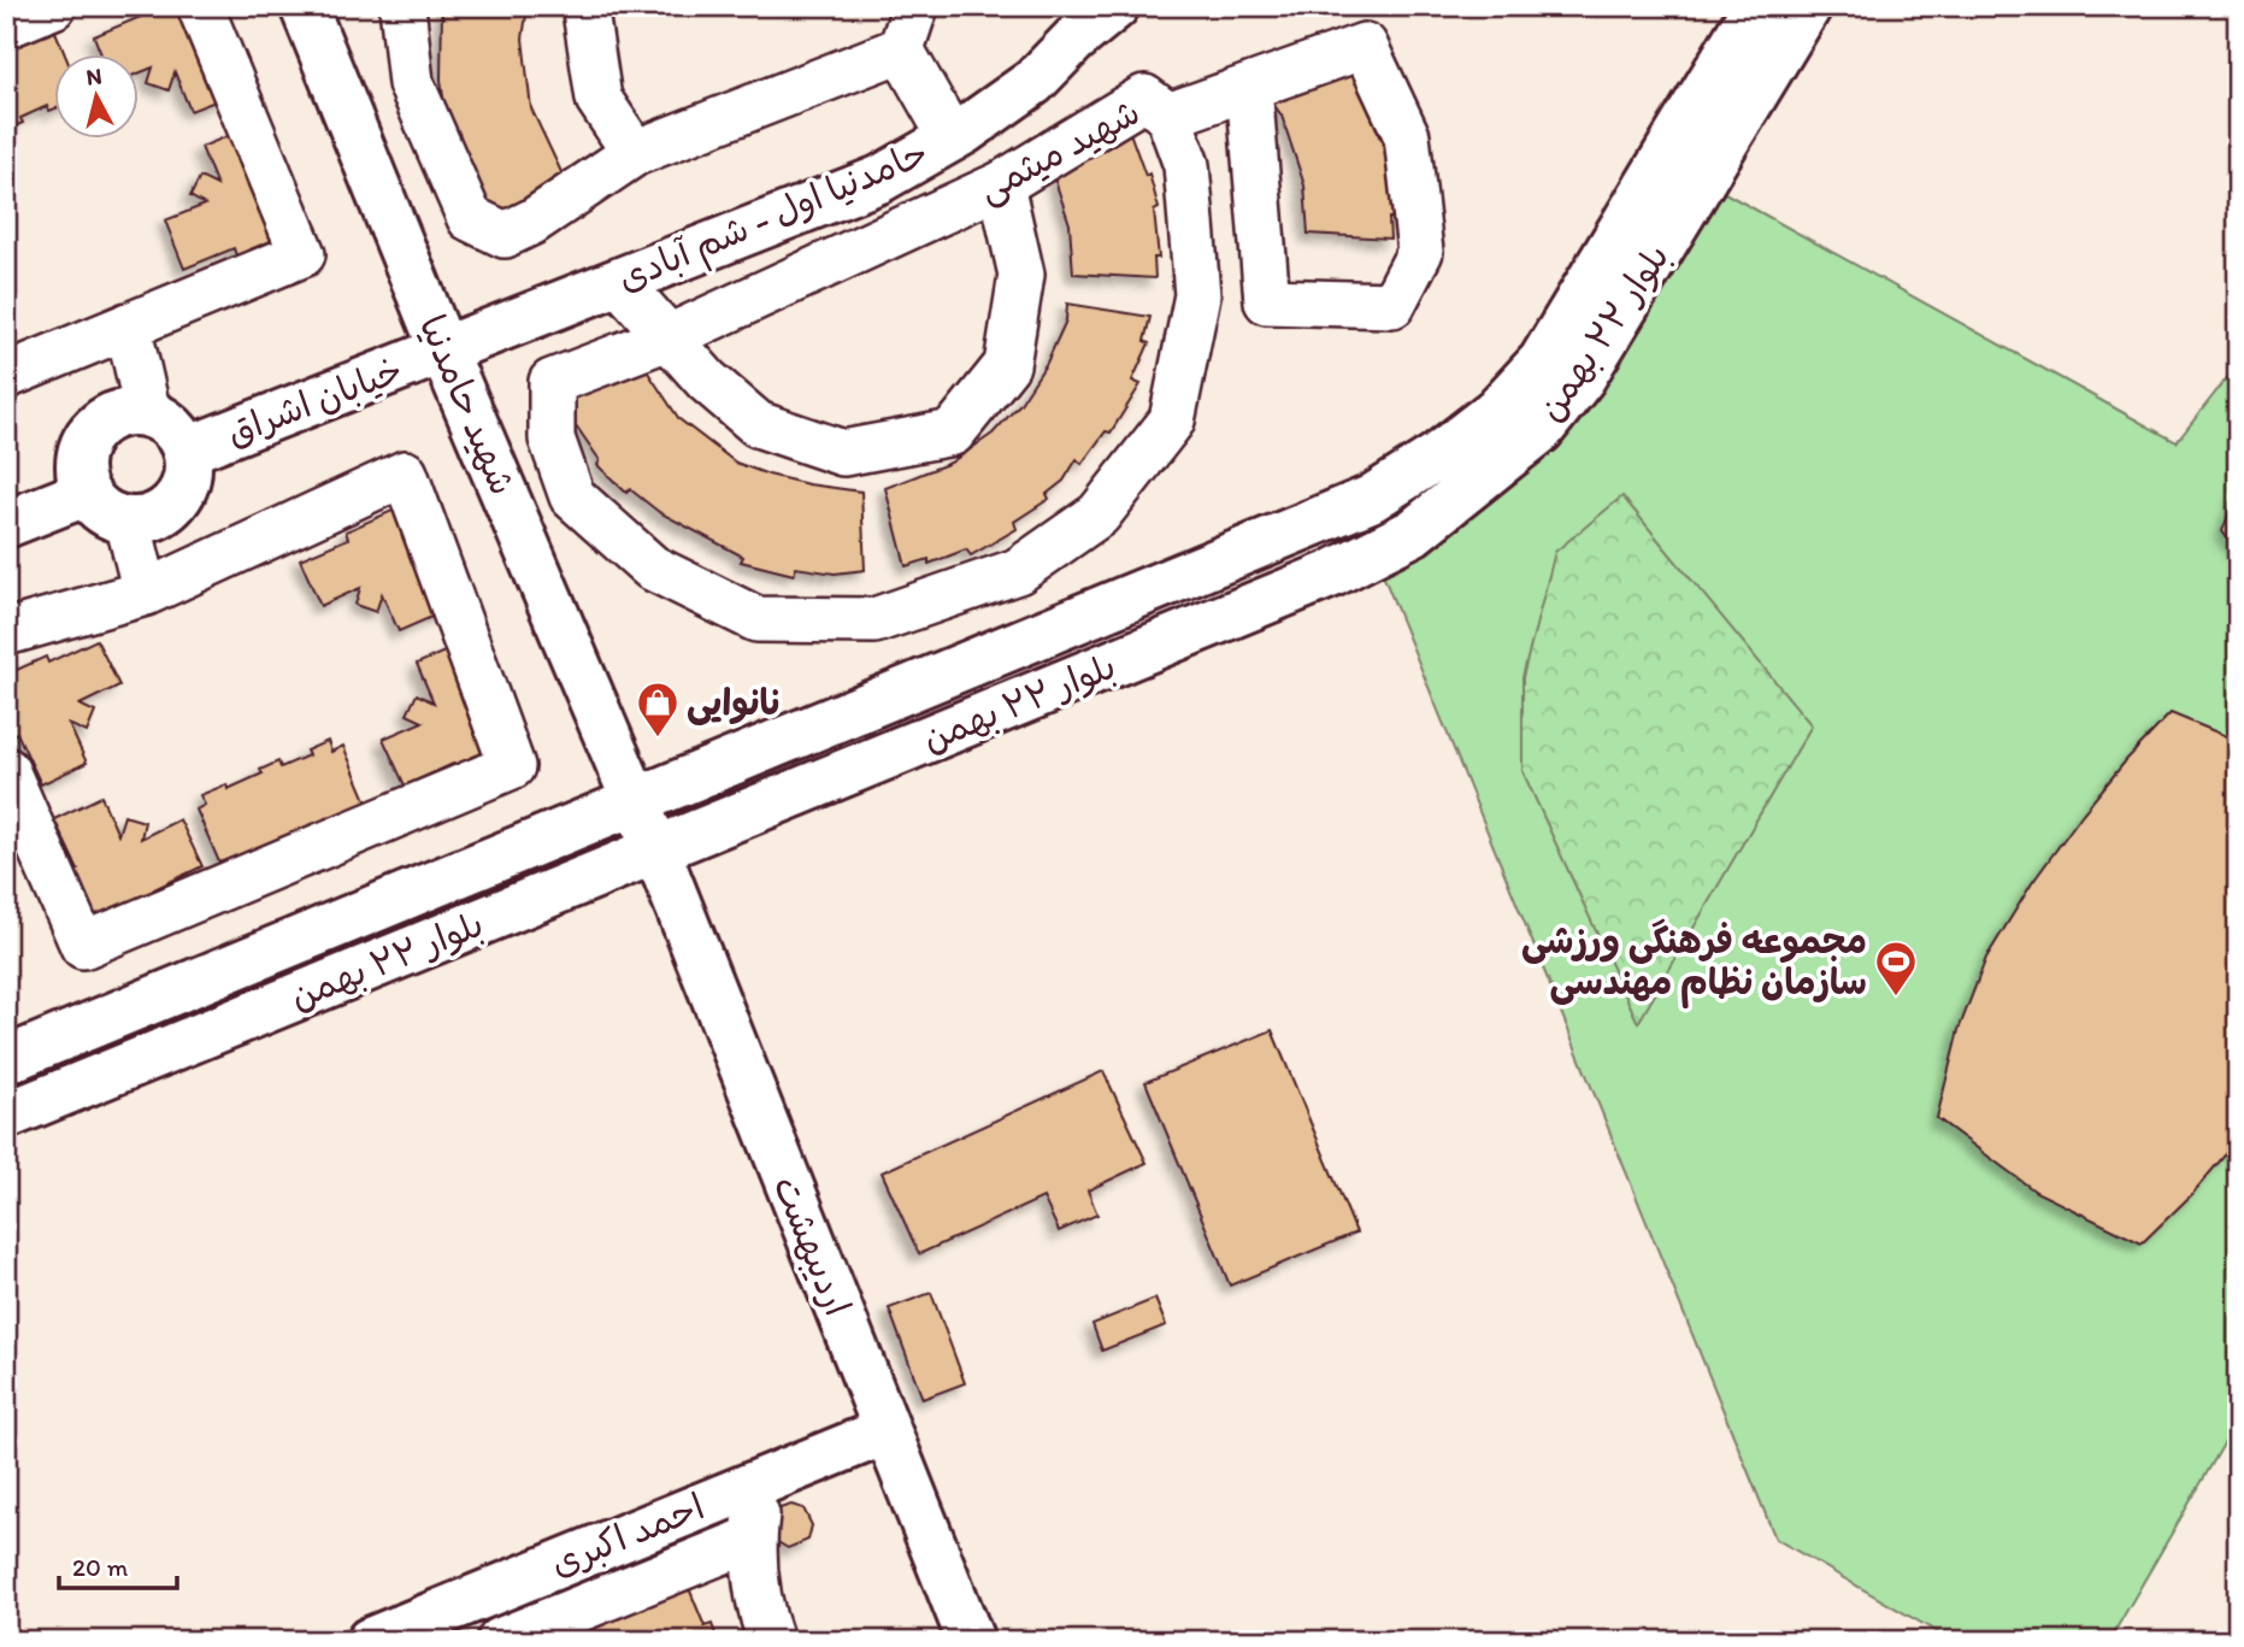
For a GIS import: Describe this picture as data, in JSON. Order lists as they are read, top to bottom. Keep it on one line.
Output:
{"streets":{"street":["شهید میثمی","حامدنیا اول - شم آبادی","بلوار ۲۲ بهمن","خیابان اشراق","شهید حامدنیا","اردیبهشت","احمد اکبری"]},"crossings":[["حامدنیا اول - شم آبادی","خیابان اشراق"],["حامدنیا اول - شم آبادی","شهید حامدنیا"],["بلوار ۲۲ بهمن","شهید حامدنیا"],["بلوار ۲۲ بهمن","اردیبهشت"],["خیابان اشراق","شهید حامدنیا"],["شهید حامدنیا","اردیبهشت"],["اردیبهشت","احمد اکبری"]],"places":{"shop":["نانوایی"],"sports":["مجموعه فرهنگی ورزشی سازمان نظام مهندسی"]},"scale_bar":"20 m","north":"top"}
